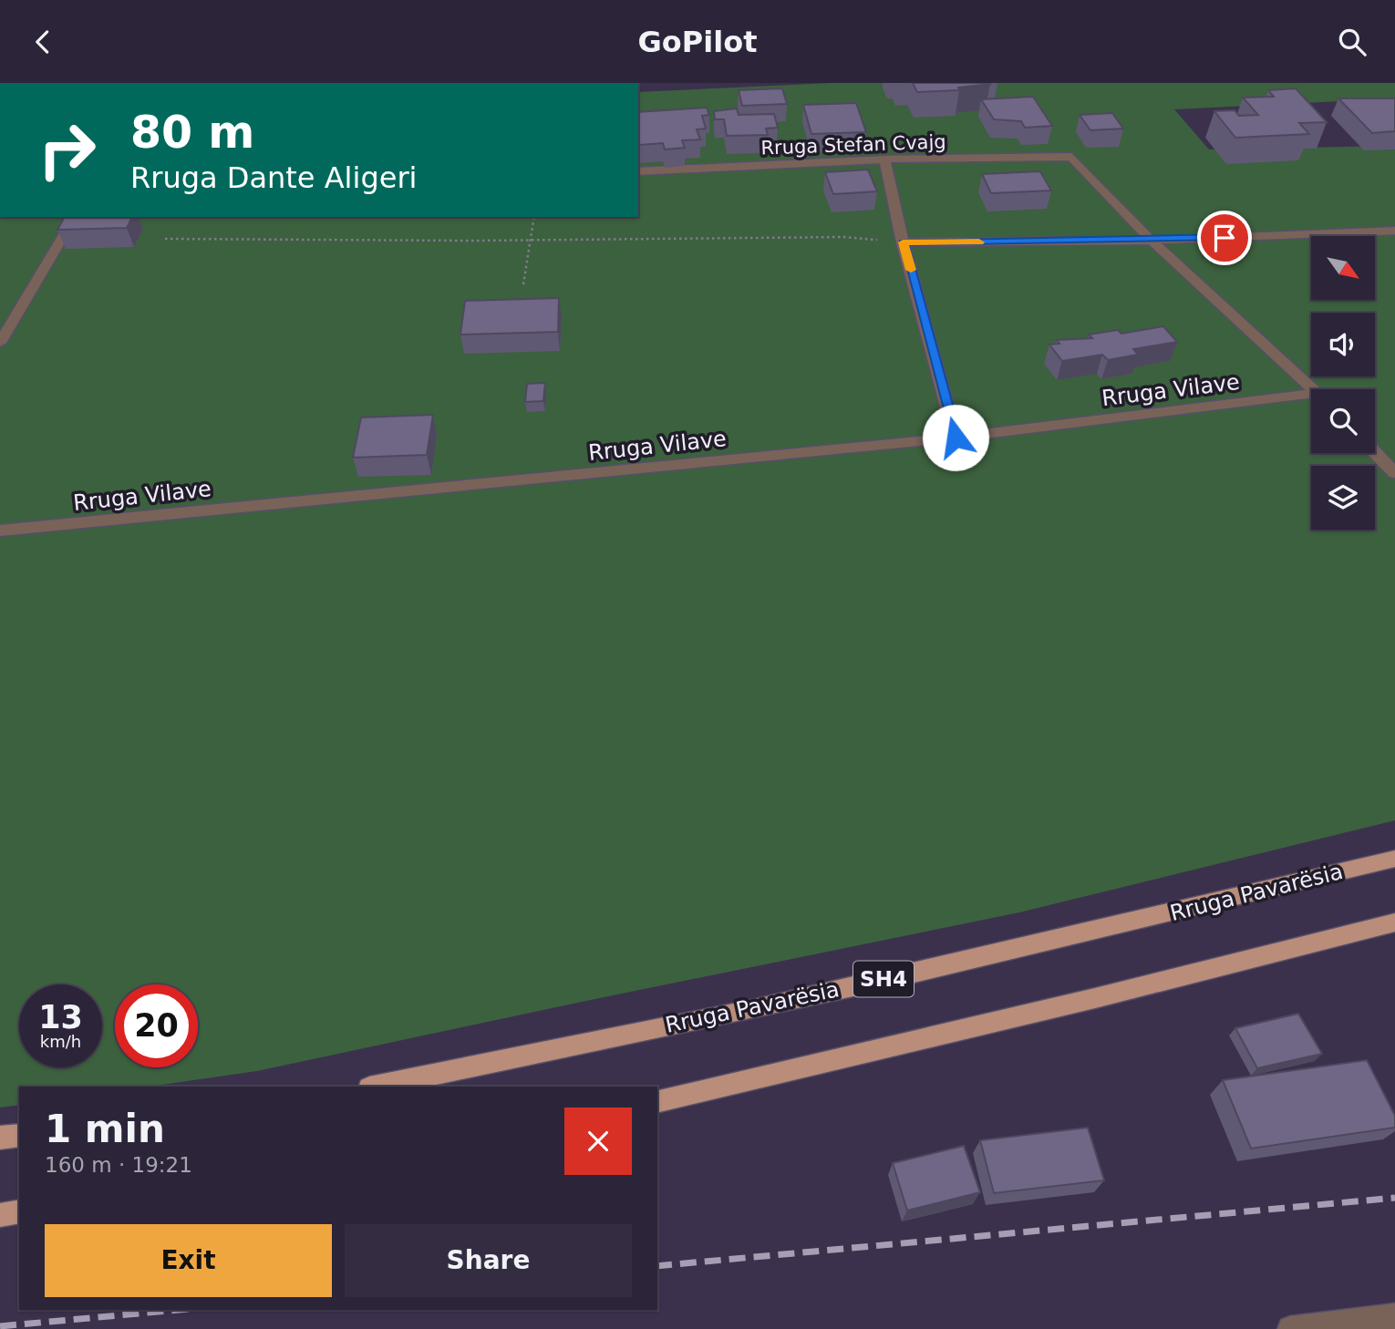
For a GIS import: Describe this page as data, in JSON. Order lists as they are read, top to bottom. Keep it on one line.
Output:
{"streets":{"main road":["Rruga Pavarësia","SH4"],"street":["Rruga Stefan Cvajg","Rruga Vilave"]},"north":"bottom right","page":{"header":"GoPilot","turn":["80 m","Rruga Dante Aligeri"],"speed":"13 km/h","limit":"20","heading":["1 min","160 m · 19:21"],"buttons":["Exit","Share"]}}
